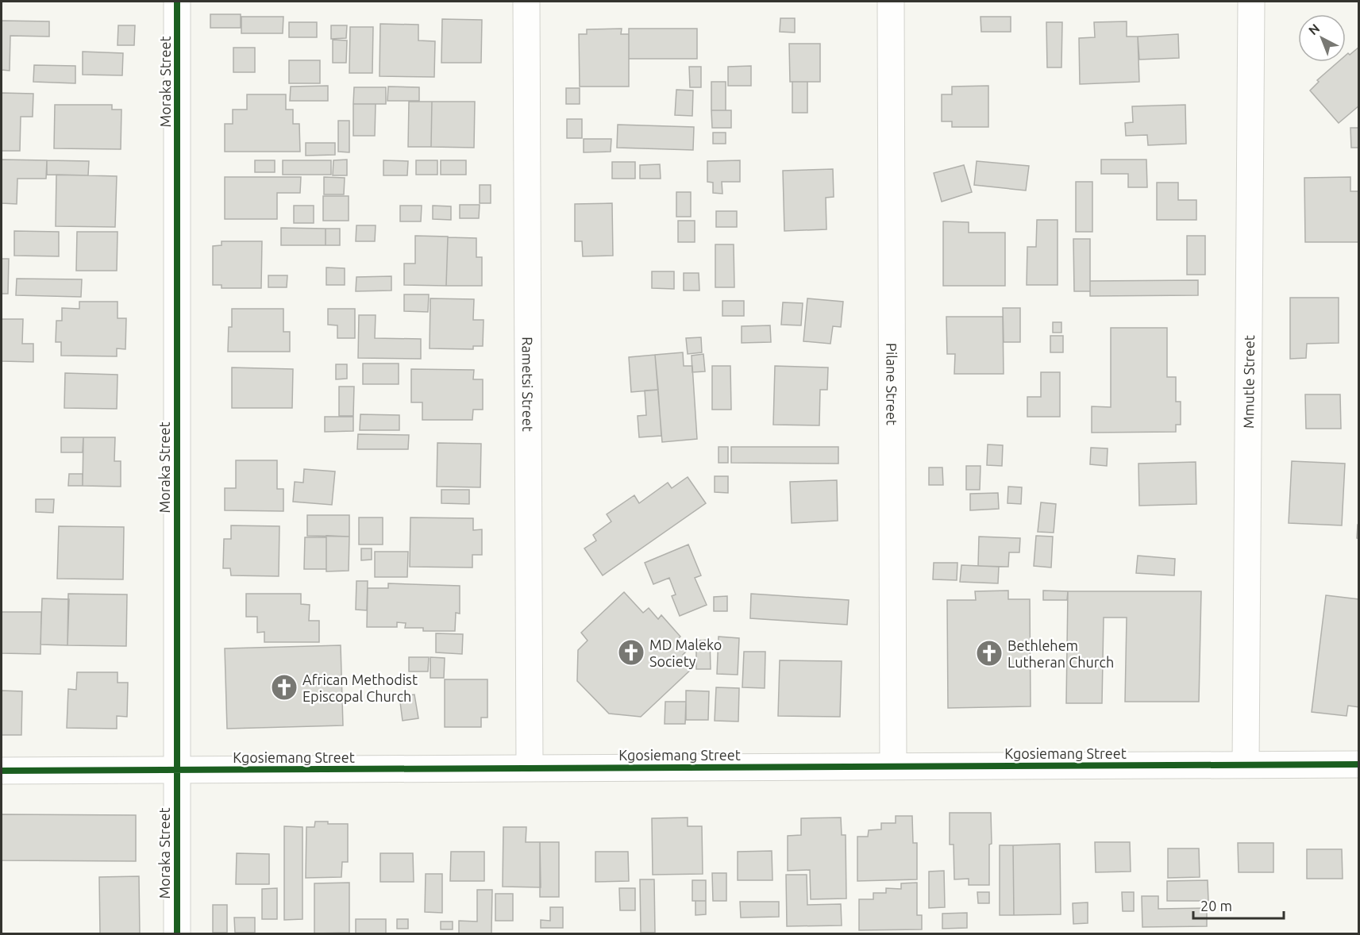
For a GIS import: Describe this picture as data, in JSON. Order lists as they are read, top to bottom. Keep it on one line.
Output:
{"streets":{"street":["Moraka Street","Mmutle Street","Pilane Street","Rametsi Street","Kgosiemang Street"]},"crossings":[["Moraka Street","Kgosiemang Street"],["Mmutle Street","Kgosiemang Street"],["Pilane Street","Kgosiemang Street"],["Rametsi Street","Kgosiemang Street"]],"places":{"church":["MD Maleko Society","Bethlehem Lutheran Church","African Methodist Episcopal Church"]},"scale_bar":"20 m","north":"top left"}
